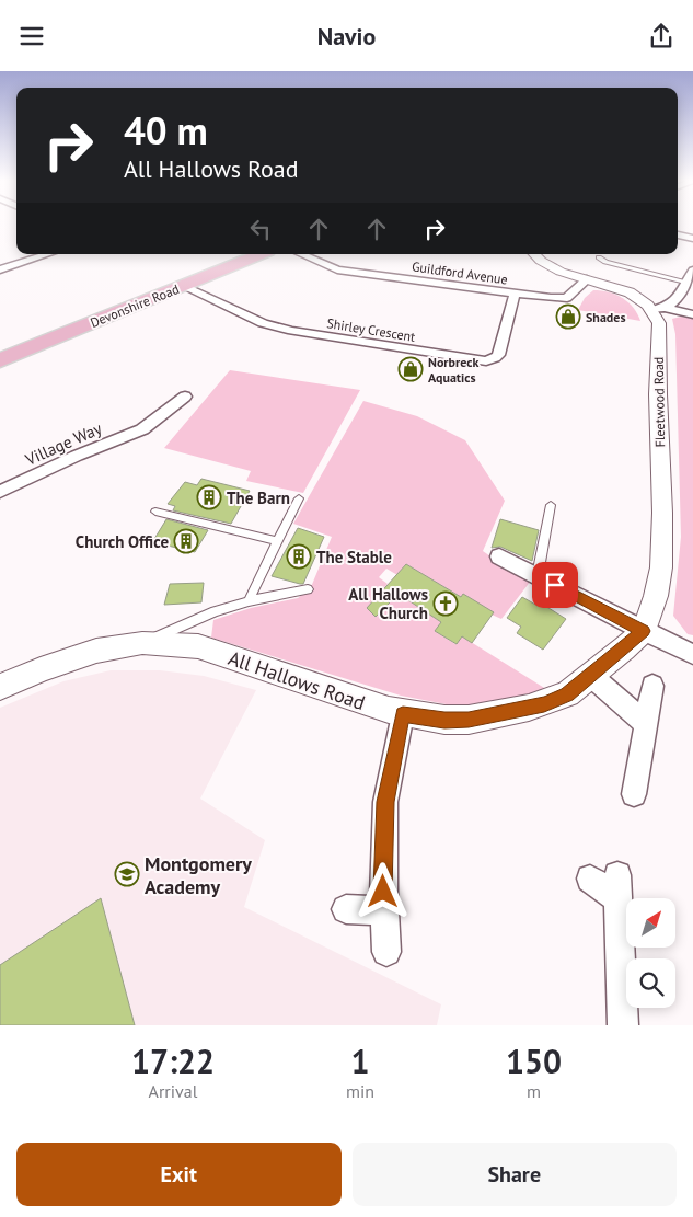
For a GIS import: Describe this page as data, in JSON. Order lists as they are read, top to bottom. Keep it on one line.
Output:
{"streets":{"main road":["Devonshire Road"],"street":["Guildford Avenue","Shirley Crescent","Fleetwood Road","Village Way","All Hallows Road"]},"crossings":[["Guildford Avenue","Shirley Crescent"],["Devonshire Road","Shirley Crescent"],["Fleetwood Road","All Hallows Road"]],"places":{"shop":["Shades","Norbreck Aquatics"],"building":["The Barn","Church Office","The Stable"],"church":["All Hallows Church"],"school or university":["Montgomery Academy"]},"north":"top right","page":{"header":"Navio","turn":["40 m","All Hallows Road"],"eta":["17:22","Arrival","1","min","150","m"],"buttons":["Exit","Share"]}}
